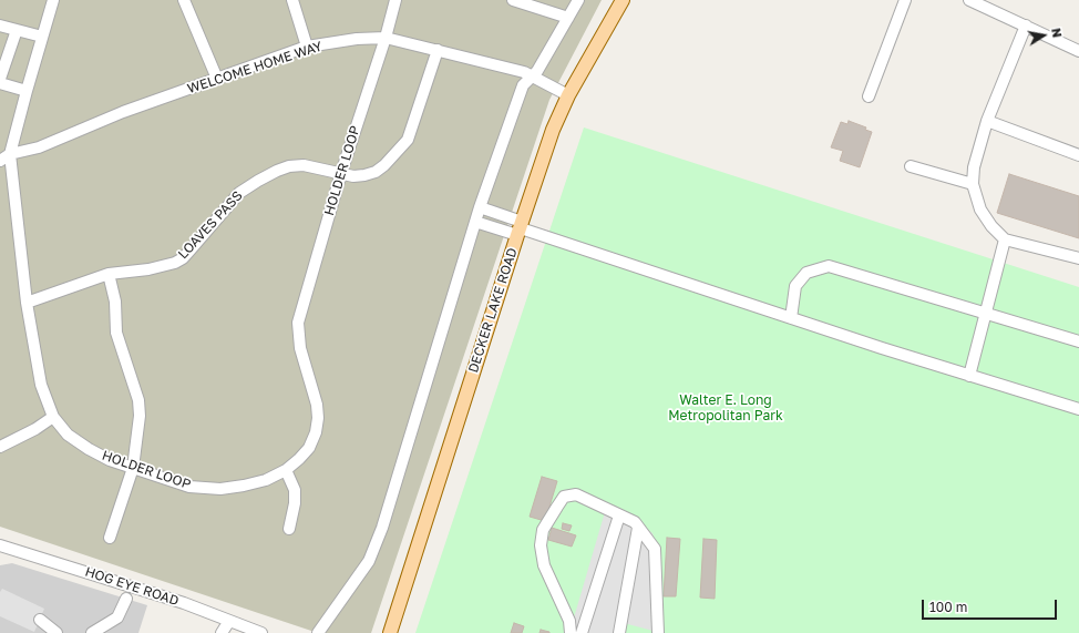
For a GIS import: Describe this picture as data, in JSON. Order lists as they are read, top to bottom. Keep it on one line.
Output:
{"streets":{"main road":["DECKER LAKE ROAD"],"street":["WELCOME HOME WAY","HOLDER LOOP","LOAVES PASS","HOG EYE ROAD"]},"crossings":[["WELCOME HOME WAY","HOLDER LOOP"],["WELCOME HOME WAY","LOAVES PASS"],["WELCOME HOME WAY","DECKER LAKE ROAD"],["HOLDER LOOP","LOAVES PASS"]],"parks":["Walter E. Long Metropolitan Park"],"scale_bar":"100 m","north":"right"}
